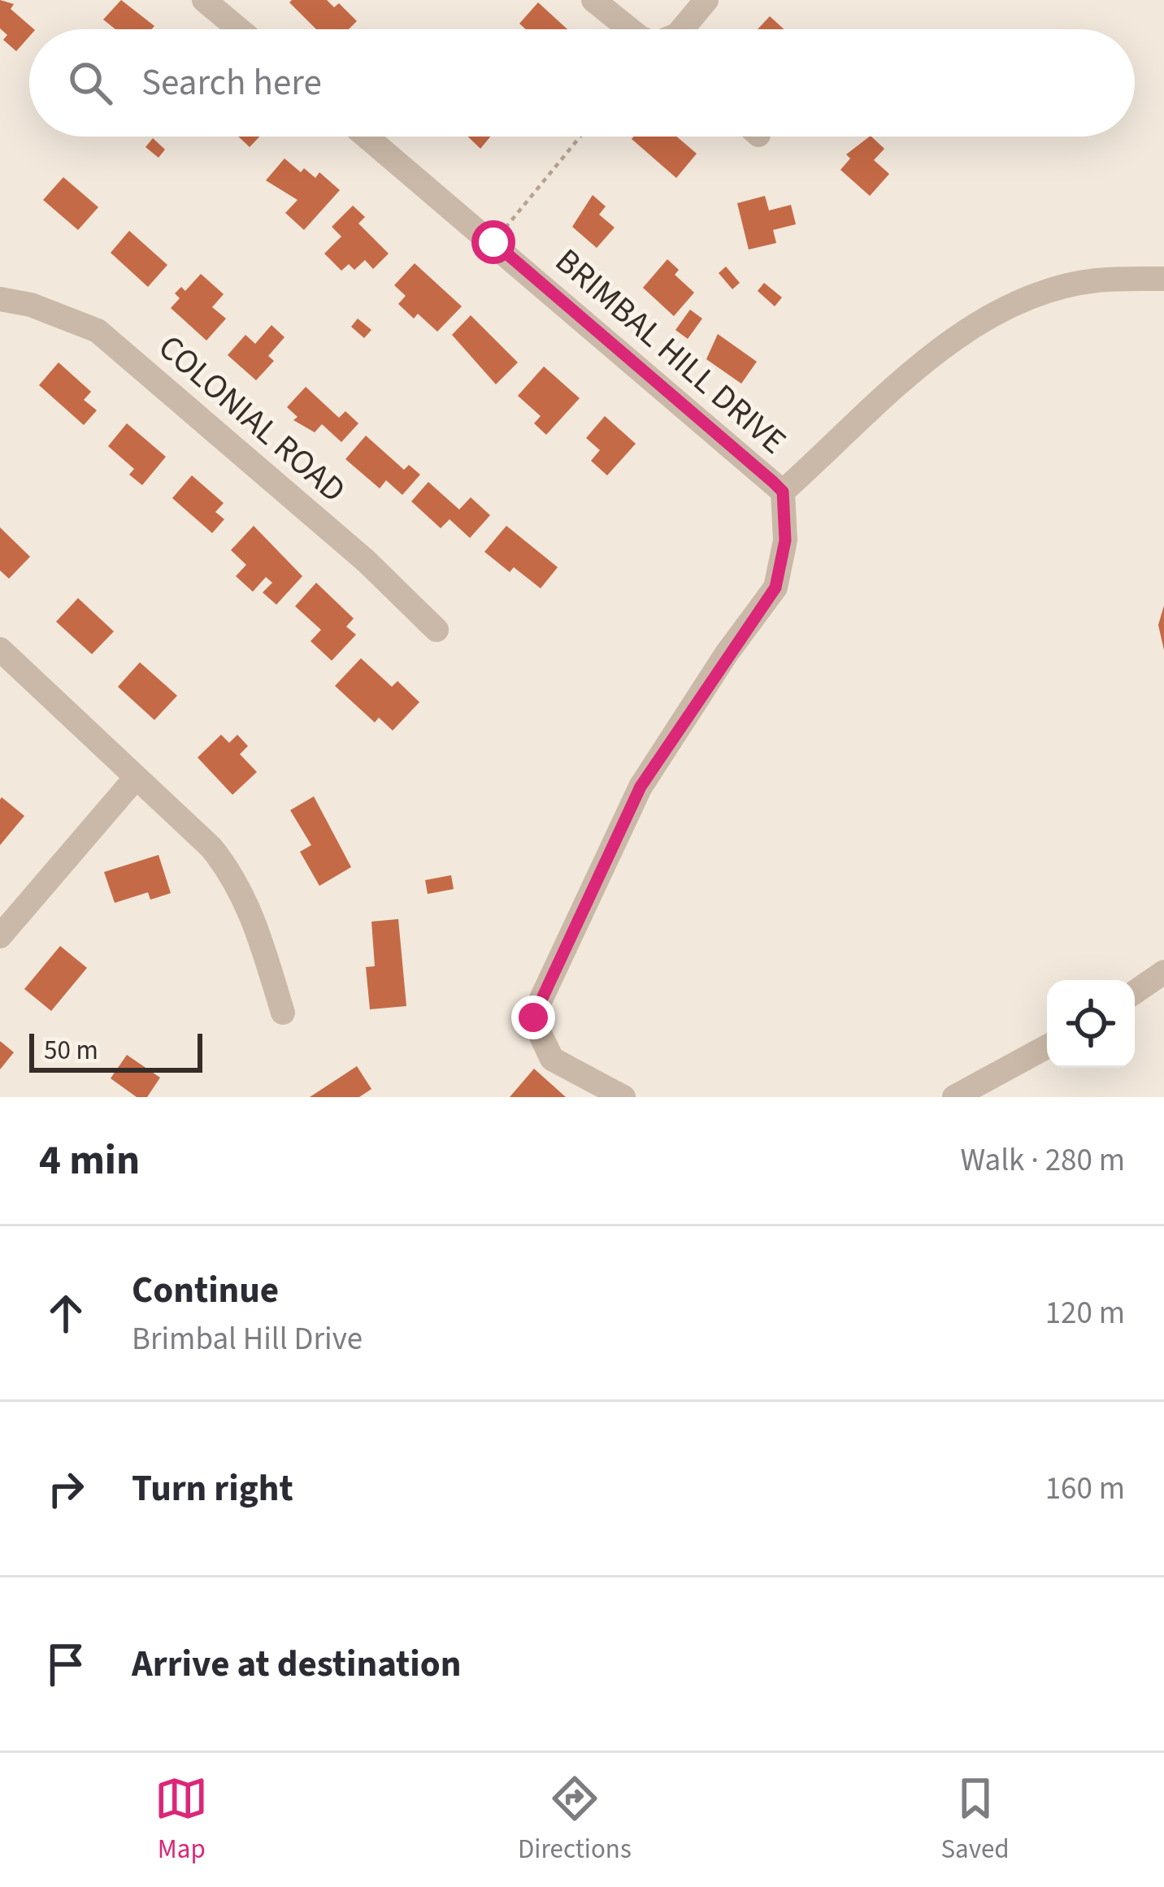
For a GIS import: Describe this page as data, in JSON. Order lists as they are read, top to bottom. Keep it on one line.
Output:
{"streets":{"street":["BRIMBAL HILL DRIVE","COLONIAL ROAD"]},"scale_bar":"50 m","page":{"search":"Search here","scale":"50 m","heading":["4 min","Walk · 280 m"],"list":[["Continue","Brimbal Hill Drive","120 m"],["Turn right","160 m"],"Arrive at destination"],"nav":["Map","Directions","Saved"]}}
